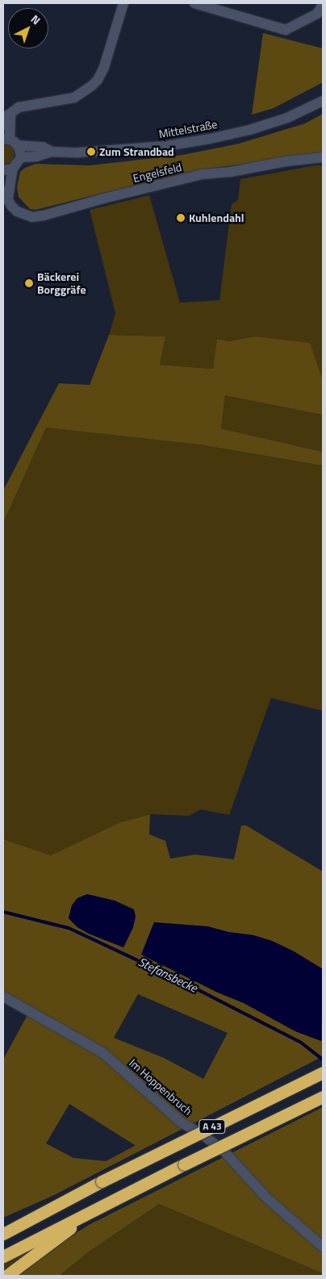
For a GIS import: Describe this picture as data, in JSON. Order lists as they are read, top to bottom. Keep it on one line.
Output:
{"streets":{"highway":["A 43"],"street":["Mittelstraße","Engelsfeld","Im Hoppenbruch"]},"water":["Stefansbecke"],"places":["Zum Strandbad","Kuhlendahl","Bäckerei Borggräfe"],"north":"top right"}
